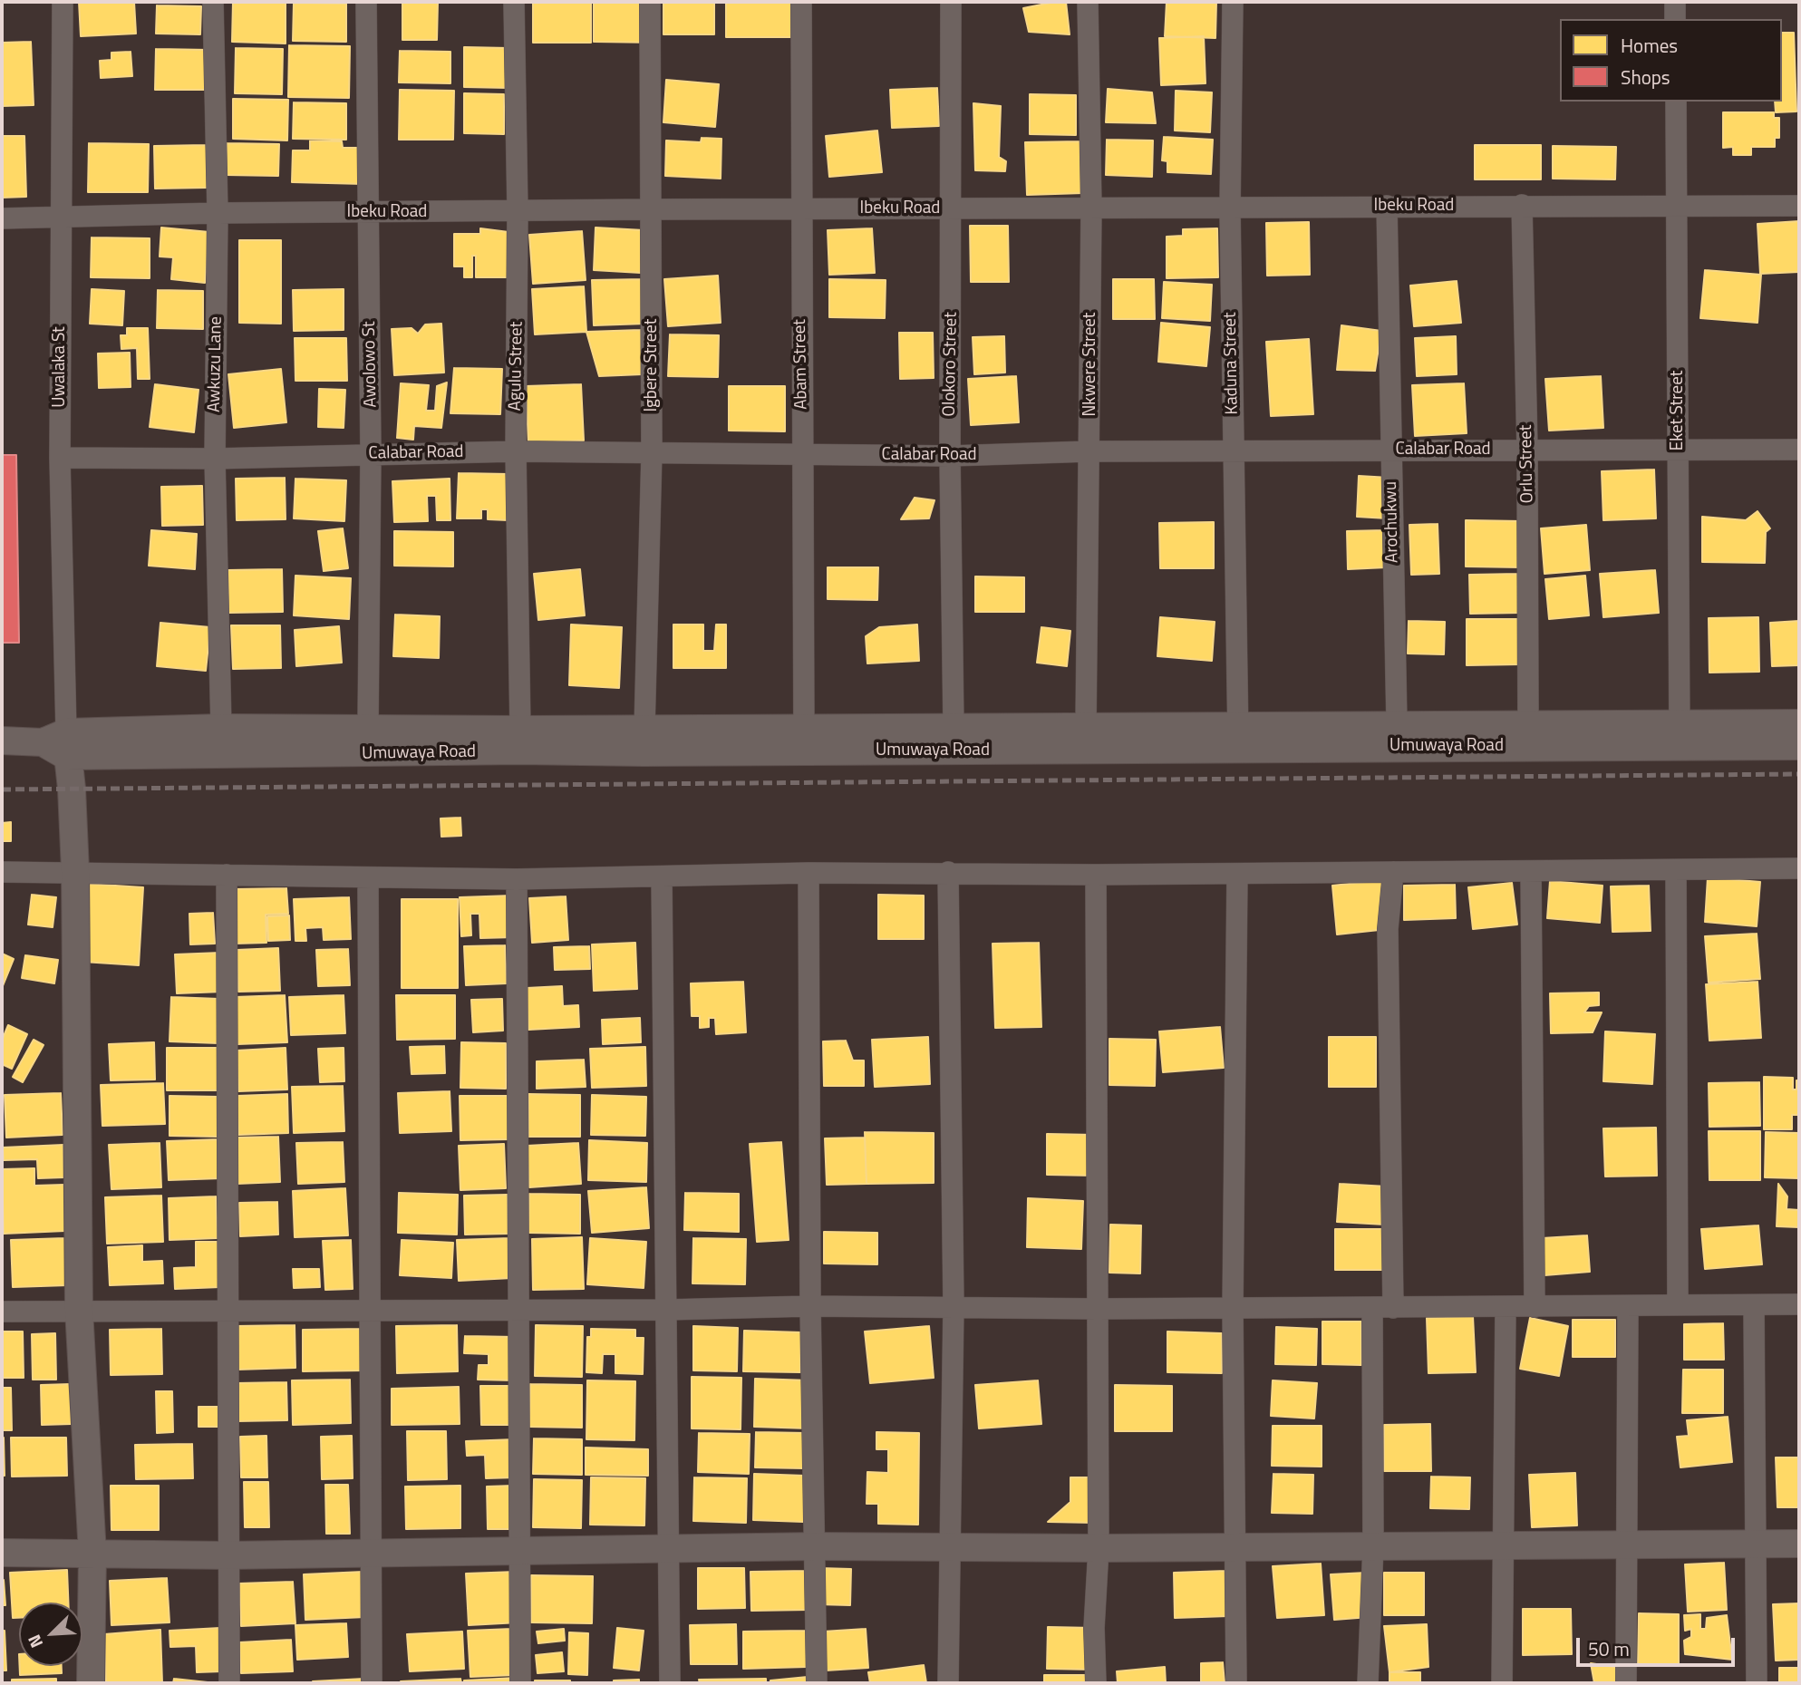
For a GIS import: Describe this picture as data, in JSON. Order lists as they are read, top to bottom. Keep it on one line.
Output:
{"streets":{"street":["Ibeku Road","Kaduna Street","Awkuzu Lane","Awolowo St","Abam Street","Olokoro Street","Nkwere Street","Igbere Street","Agulu Street","Uwalaka St","Eket Street","Calabar Road","Orlu Street","Arochukwu","Umuwaya Road"]},"crossings":[["Ibeku Road","Kaduna Street"],["Ibeku Road","Awkuzu Lane"],["Ibeku Road","Awolowo St"],["Ibeku Road","Abam Street"],["Ibeku Road","Olokoro Street"],["Ibeku Road","Nkwere Street"],["Ibeku Road","Igbere Street"],["Ibeku Road","Agulu Street"],["Ibeku Road","Uwalaka St"],["Ibeku Road","Eket Street"],["Ibeku Road","Orlu Street"],["Ibeku Road","Arochukwu"],["Kaduna Street","Calabar Road"],["Kaduna Street","Umuwaya Road"],["Awkuzu Lane","Calabar Road"],["Awkuzu Lane","Umuwaya Road"],["Awolowo St","Calabar Road"],["Awolowo St","Umuwaya Road"],["Abam Street","Calabar Road"],["Abam Street","Umuwaya Road"],["Olokoro Street","Calabar Road"],["Olokoro Street","Umuwaya Road"],["Nkwere Street","Calabar Road"],["Nkwere Street","Umuwaya Road"],["Igbere Street","Calabar Road"],["Igbere Street","Umuwaya Road"],["Agulu Street","Calabar Road"],["Agulu Street","Umuwaya Road"],["Uwalaka St","Calabar Road"],["Uwalaka St","Umuwaya Road"],["Eket Street","Calabar Road"],["Eket Street","Umuwaya Road"],["Calabar Road","Orlu Street"],["Calabar Road","Arochukwu"],["Orlu Street","Umuwaya Road"],["Arochukwu","Umuwaya Road"]],"legend":["Homes","Shops"],"scale_bar":"50 m","north":"bottom left"}
